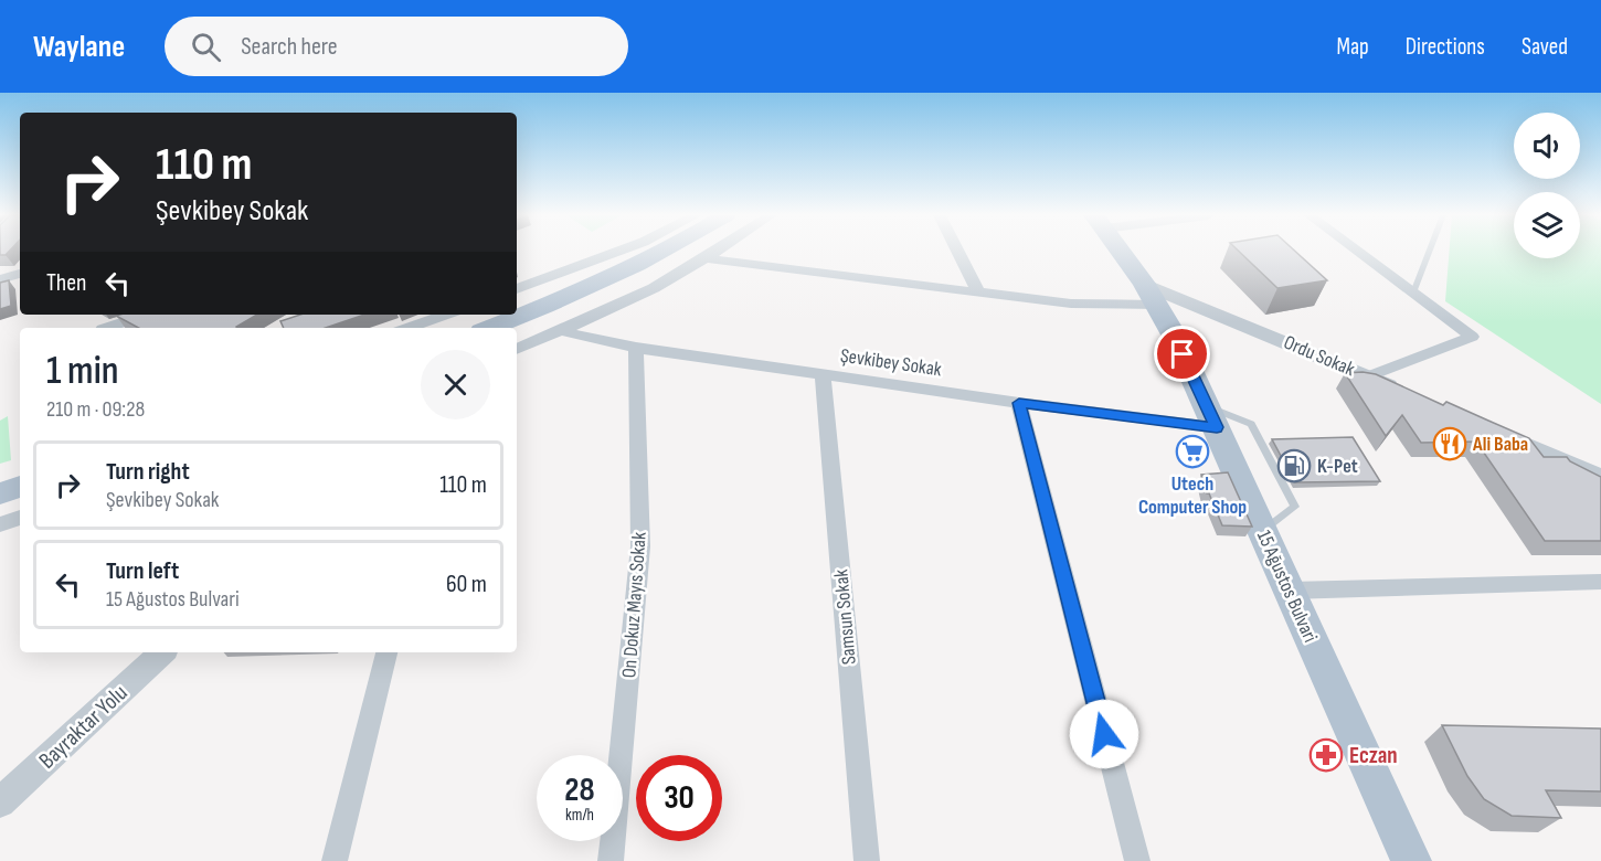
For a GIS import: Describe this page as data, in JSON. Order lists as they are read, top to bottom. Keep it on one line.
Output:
{"streets":{"main road":["15 Ağustos Bulvari"],"street":["Ordu Sokak","Şevkibey Sokak","On Dokuz Mayıs Sokak","Samsun Sokak","Bayraktar Yolu"]},"crossings":[["Ordu Sokak","15 Ağustos Bulvari"],["Şevkibey Sokak","15 Ağustos Bulvari"],["Şevkibey Sokak","On Dokuz Mayıs Sokak"],["Şevkibey Sokak","Samsun Sokak"]],"places":{"restaurant":["Ali Baba"],"supermarket":["Utech Computer Shop"],"fuel station":["K-Pet"],"pharmacy":["Eczan"]},"page":{"header":"Waylane","search":"Search here","nav":["Map","Directions","Saved"],"turn":["110 m","Şevkibey Sokak"],"then":"Then","heading":["1 min","210 m · 09:28"],"list":[{"name":"Turn right","note":"Şevkibey Sokak","value":"110 m"},{"name":"Turn left","note":"15 Ağustos Bulvari","value":"60 m"}],"speed":"28 km/h","limit":"30"}}
